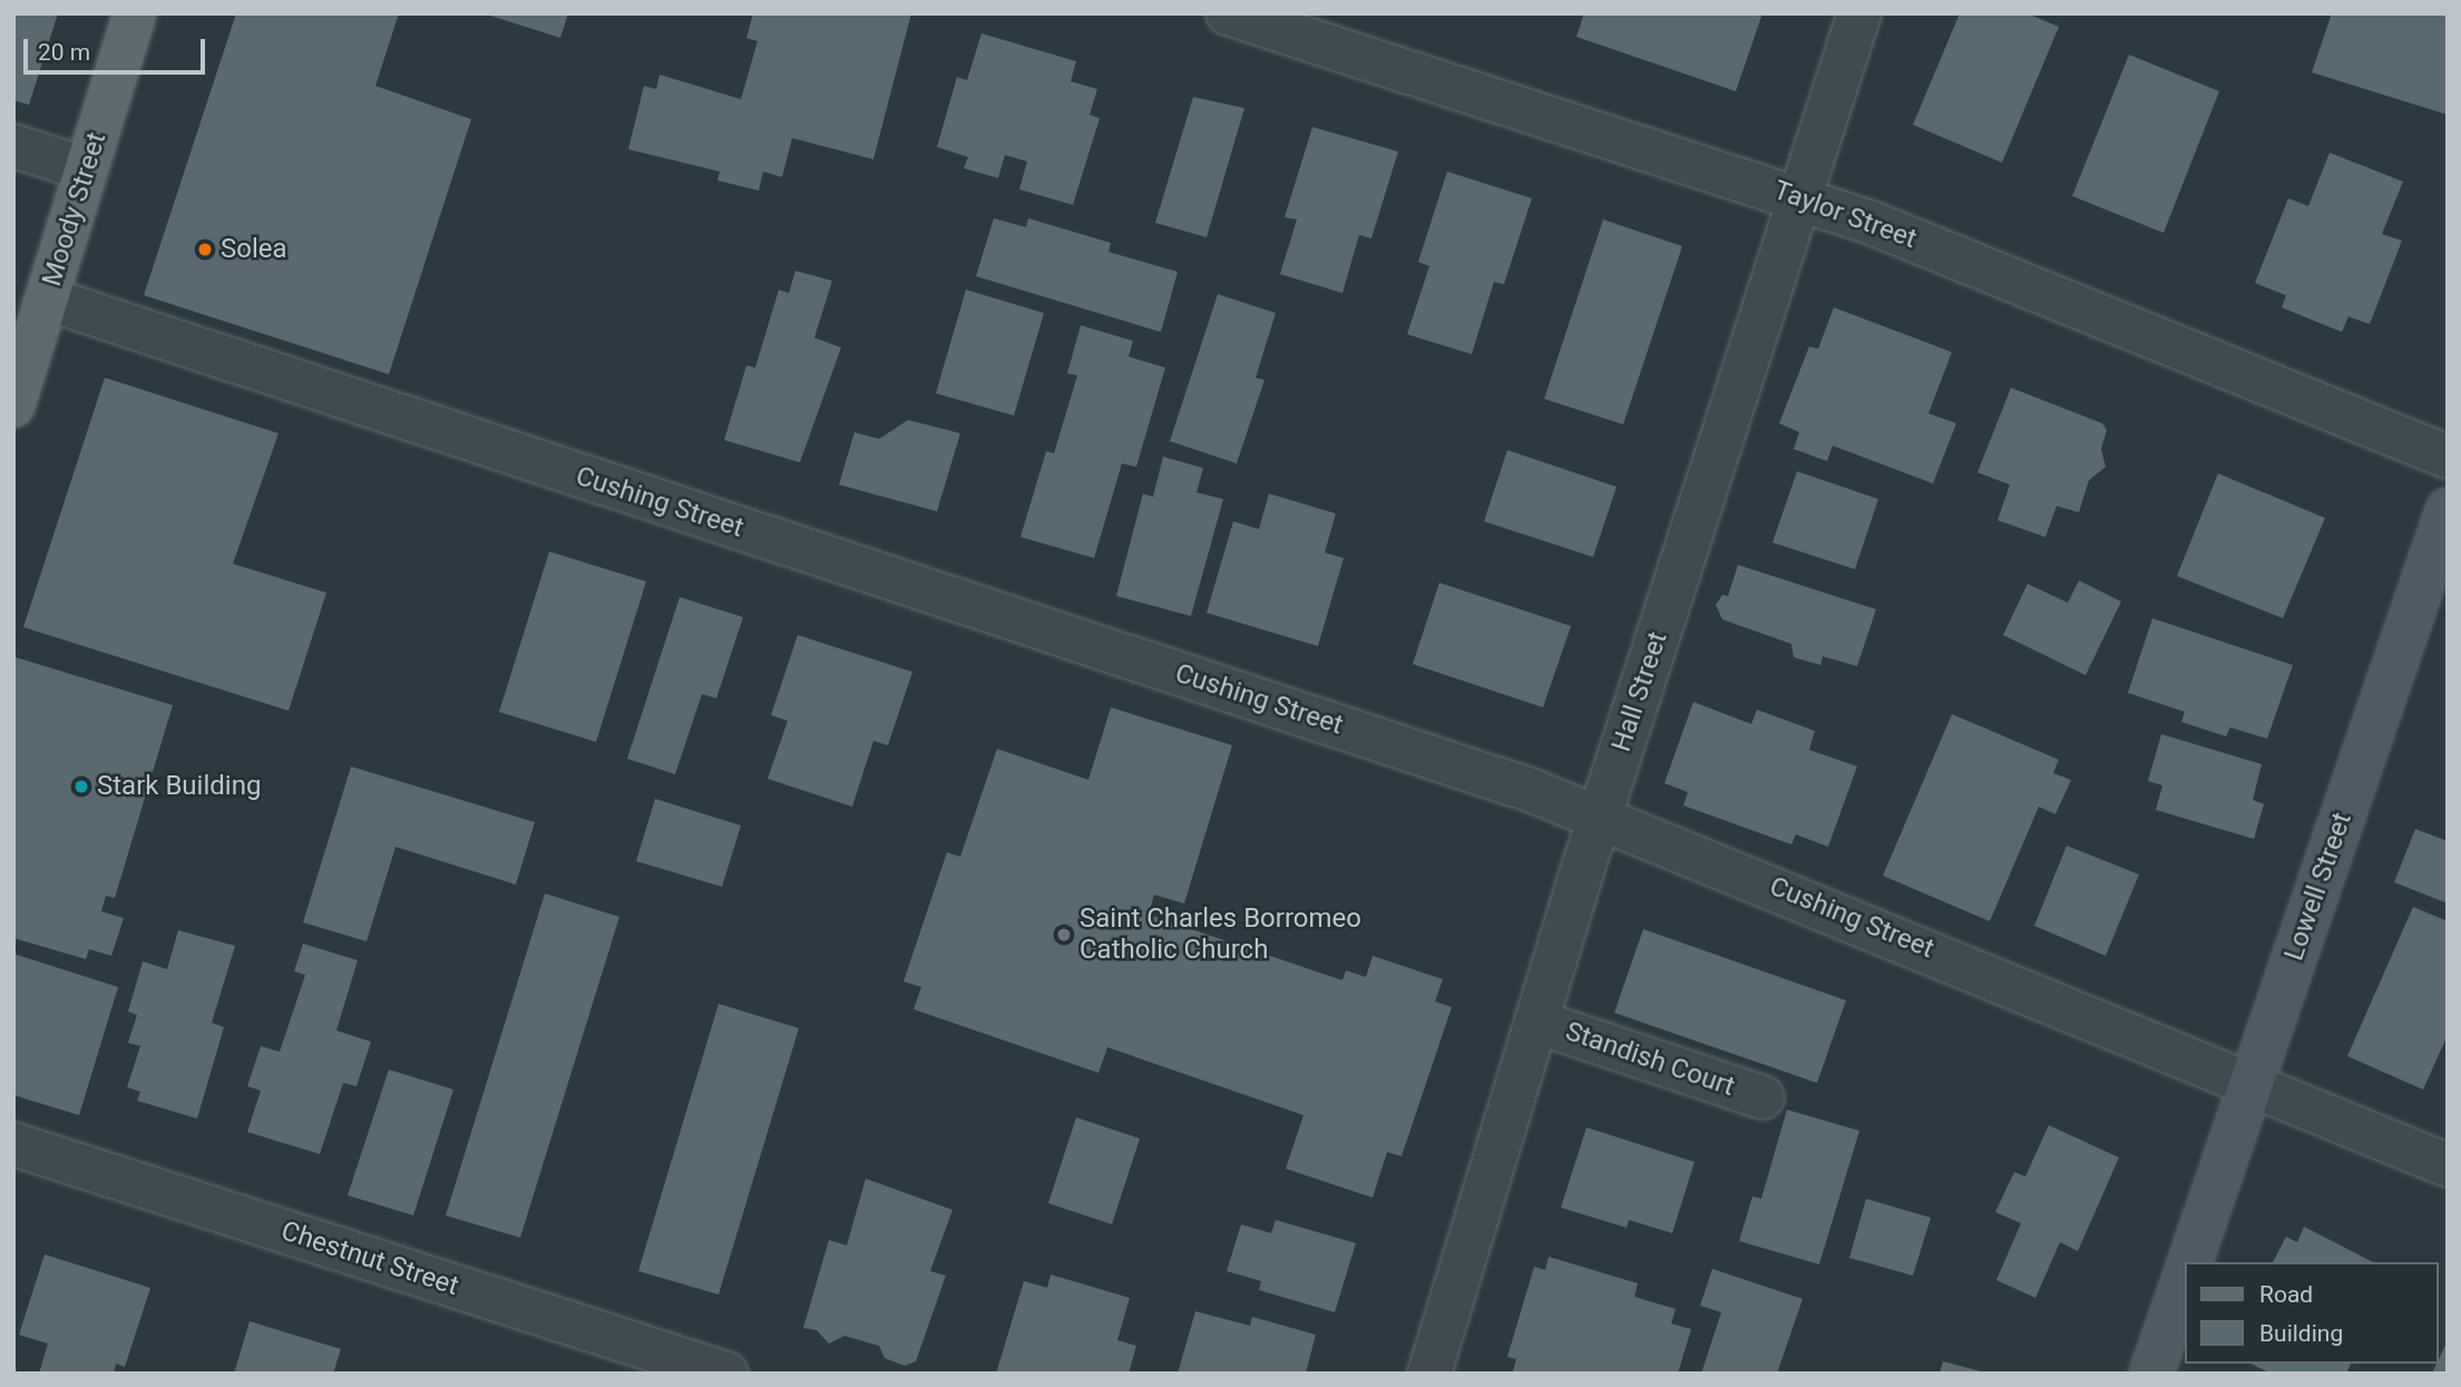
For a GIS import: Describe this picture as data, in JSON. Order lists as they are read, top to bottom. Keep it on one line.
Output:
{"streets":{"main road":["Moody Street"],"street":["Taylor Street","Cushing Street","Hall Street","Lowell Street","Standish Court","Chestnut Street"]},"crossings":[["Moody Street","Cushing Street"],["Taylor Street","Hall Street"],["Cushing Street","Hall Street"],["Cushing Street","Lowell Street"],["Hall Street","Standish Court"]],"places":["Solea","Stark Building","Saint Charles Borromeo Catholic Church"],"legend":["Road","Building"],"scale_bar":"20 m"}
